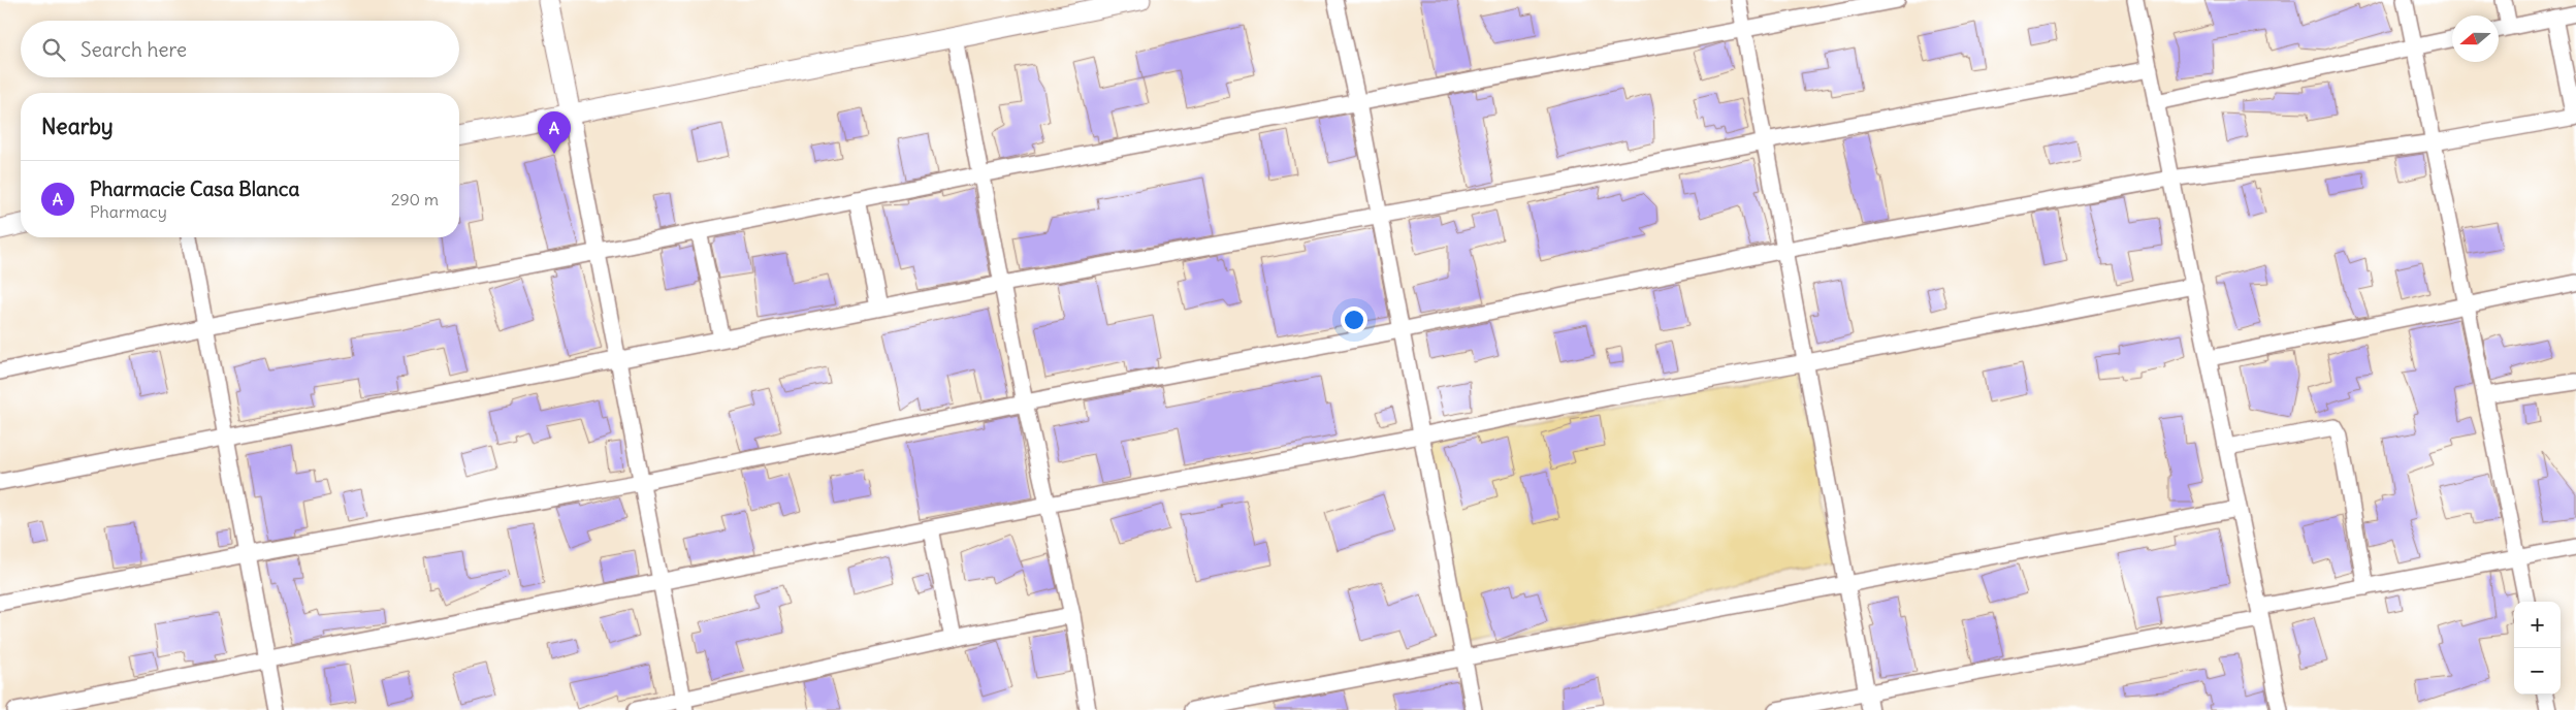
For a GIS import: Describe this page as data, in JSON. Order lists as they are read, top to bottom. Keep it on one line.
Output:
{"north":"left","page":{"search":"Search here","heading":"Nearby","pins":"A","list":[{"mark":"A","name":"Pharmacie Casa Blanca","note":"Pharmacy","value":"290 m"}],"map_buttons":["+","−"]}}
